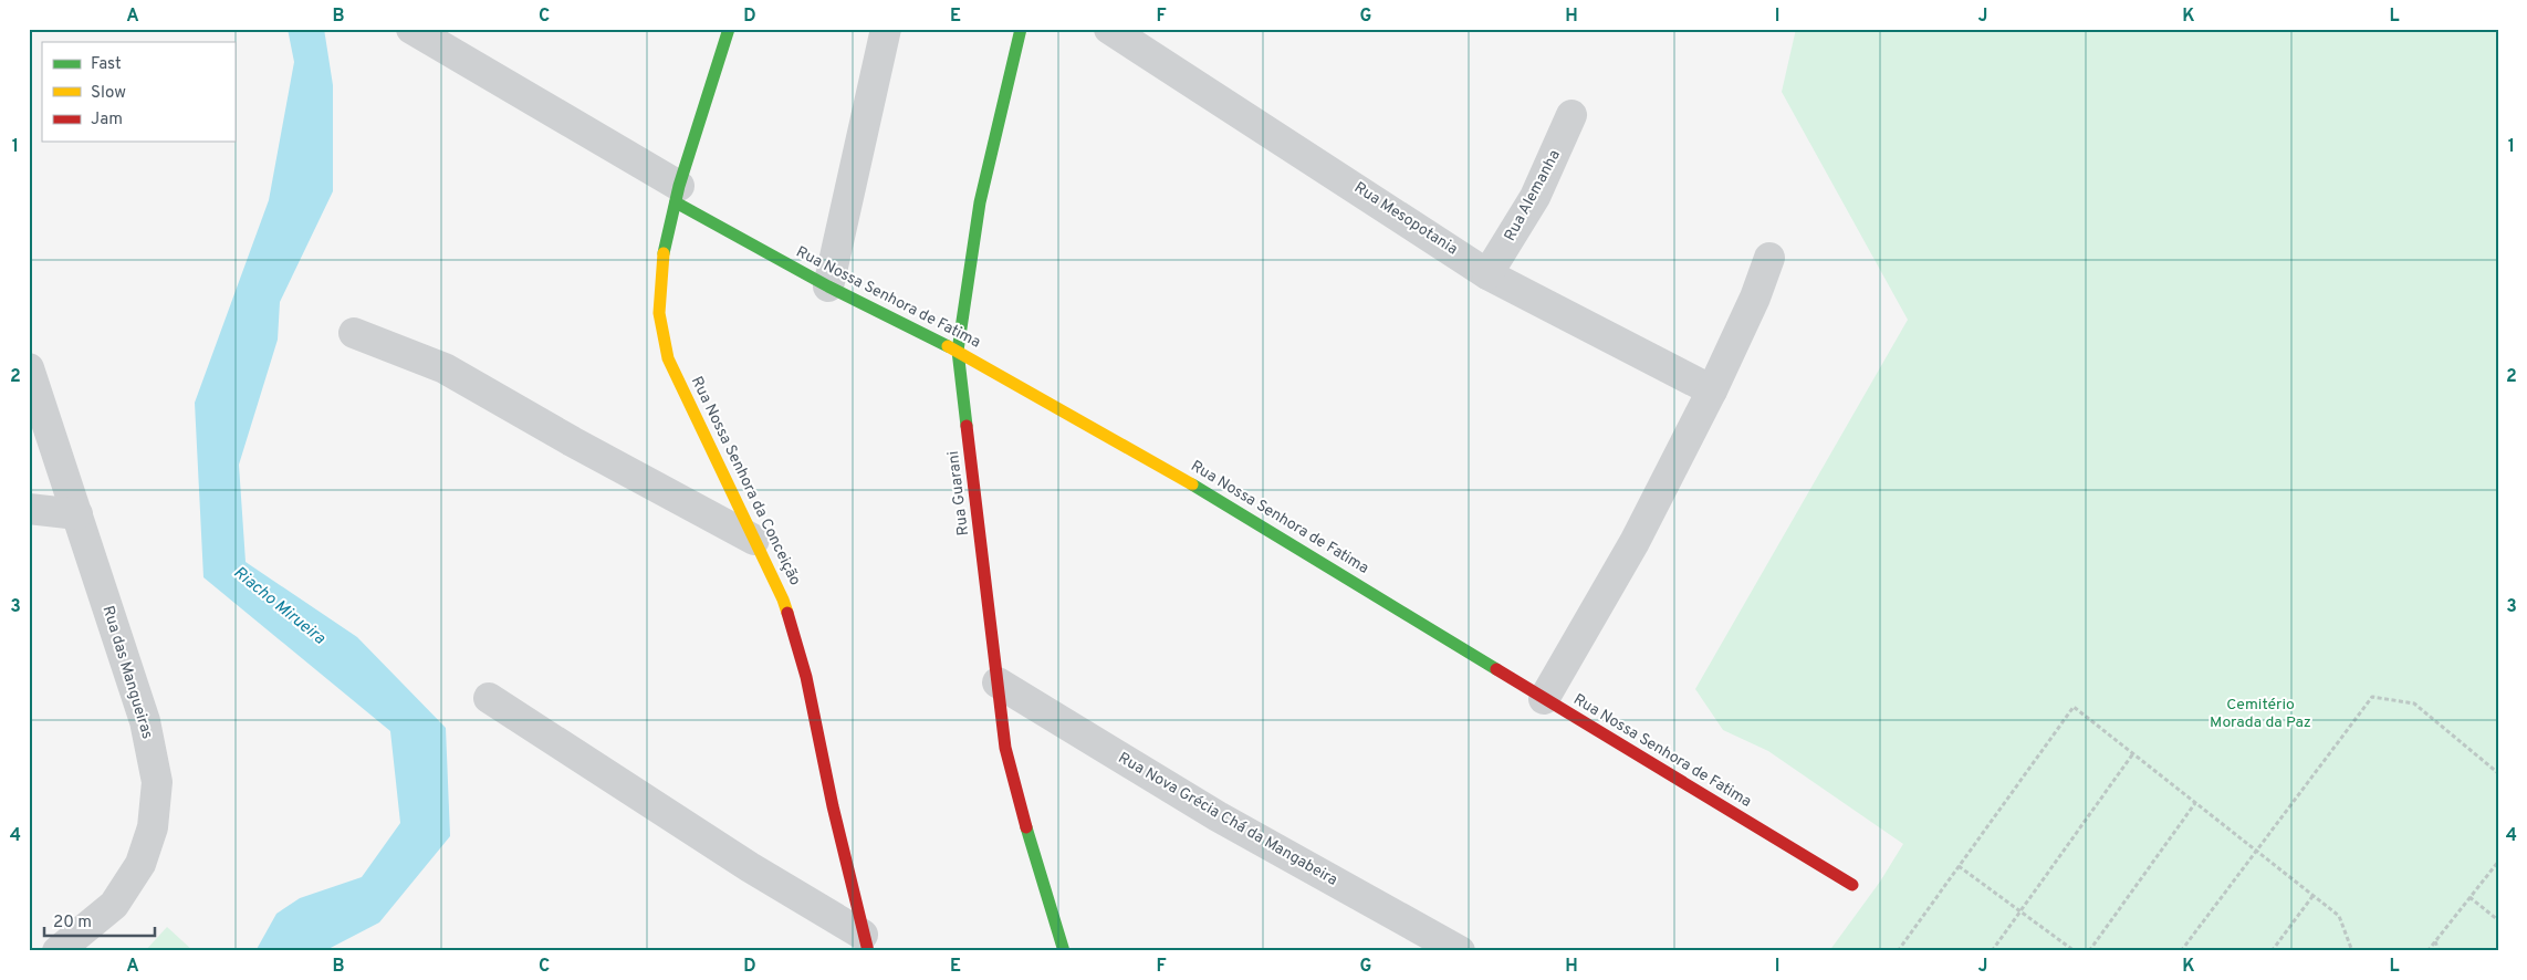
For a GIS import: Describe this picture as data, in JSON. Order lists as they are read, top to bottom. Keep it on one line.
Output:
{"streets":{"street":["Rua Alemanha","Rua Mesopotania","Rua Nossa Senhora de Fatima","Rua Nossa Senhora da Conceição","Rua Guarani","Rua das Mangueiras","Rua Nova Grécia Chá da Mangabeira"]},"crossings":[["Rua Alemanha","Rua Mesopotania"],["Rua Nossa Senhora de Fatima","Rua Nossa Senhora da Conceição"],["Rua Nossa Senhora de Fatima","Rua Guarani"],["Rua Guarani","Rua Nova Grécia Chá da Mangabeira"]],"water":["Riacho Mirueira"],"parks":["Cemitério Morada da Paz"],"legend":["Fast","Slow","Jam"],"scale_bar":"20 m","grid":{"columns":["A","B","C","D","E","F","G","H","I","J","K","L"],"rows":["1","2","3","4"]}}
